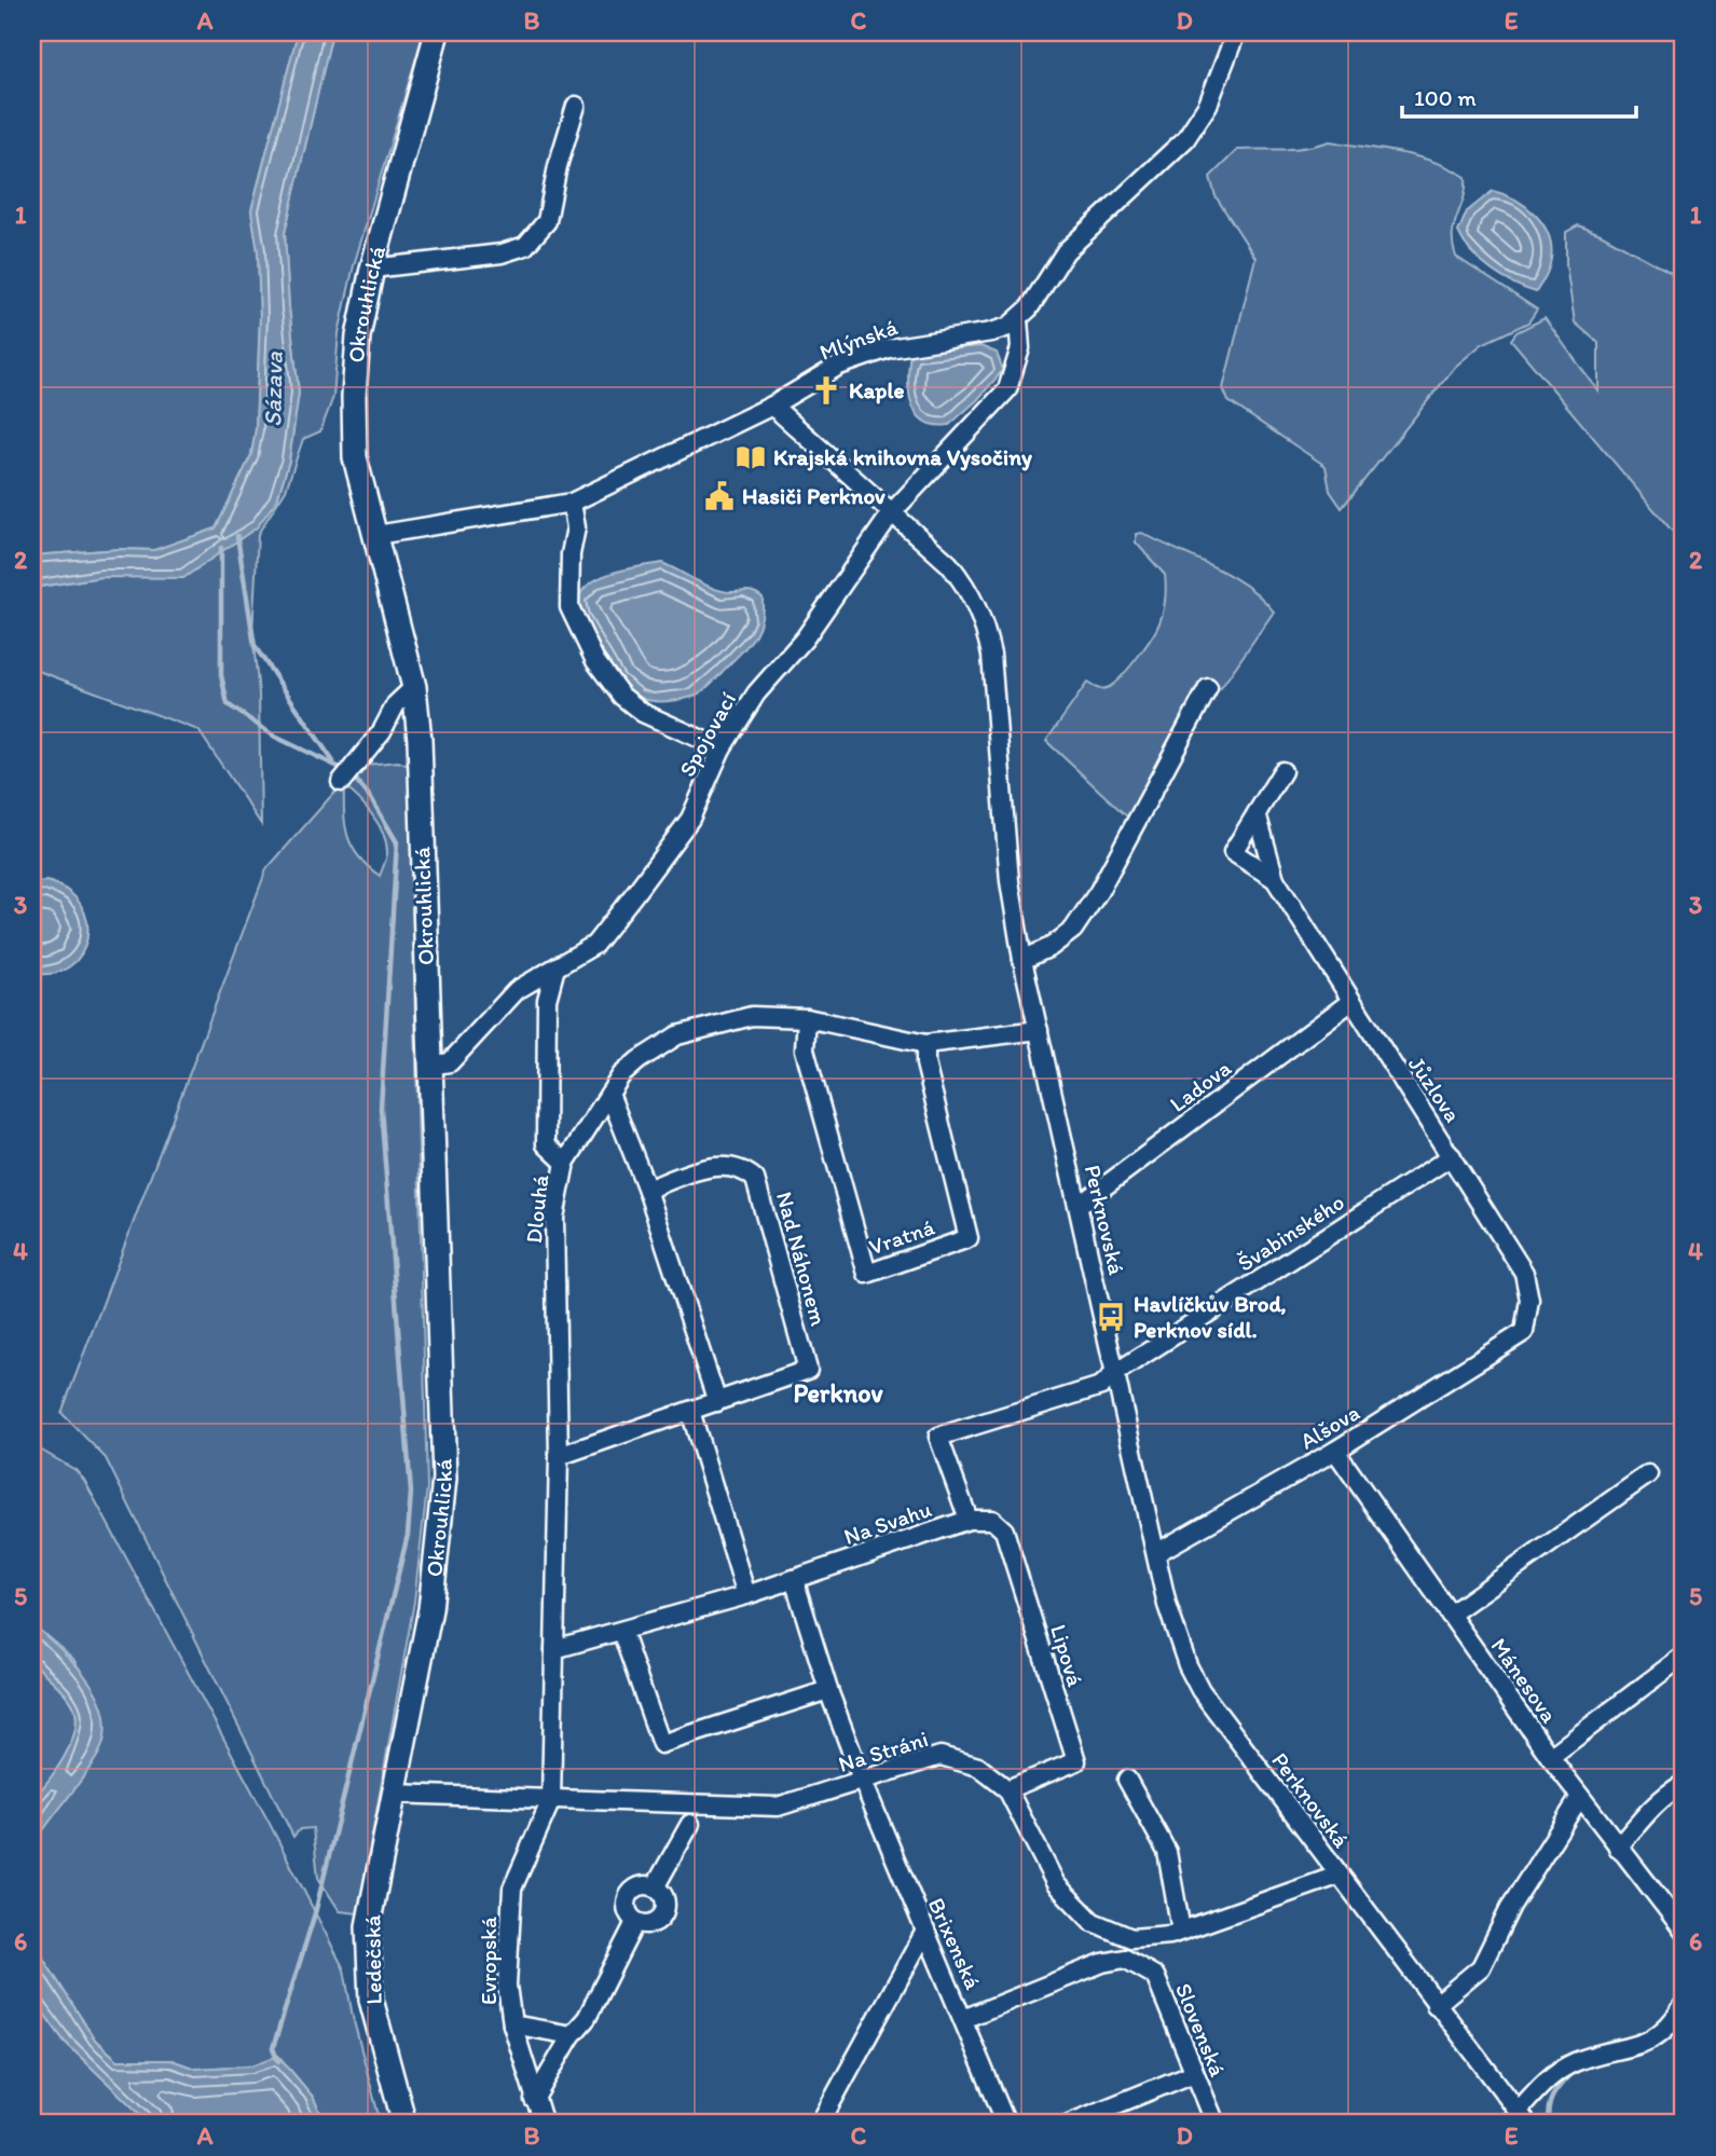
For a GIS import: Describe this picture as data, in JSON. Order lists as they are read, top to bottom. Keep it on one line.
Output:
{"streets":{"main road":["Okrouhlická","Ledečská"],"street":["Mlýnská","Spojovací","Ladova","Jůzlova","Dlouhá","Perknovská","Švabinského","Vratná","Nad Náhonem","Alšova","Na Svahu","Lipová","Mánesova","Na Stráni","Brixenská","Evropská","Slovenská"]},"crossings":[["Okrouhlická","Mlýnská"],["Okrouhlická","Spojovací"],["Okrouhlická","Na Stráni"],["Okrouhlická","Ledečská"],["Mlýnská","Spojovací"],["Mlýnská","Perknovská"],["Spojovací","Perknovská"],["Ladova","Jůzlova"],["Ladova","Perknovská"],["Jůzlova","Švabinského"],["Jůzlova","Alšova"],["Dlouhá","Perknovská"],["Dlouhá","Vratná"],["Dlouhá","Na Svahu"],["Dlouhá","Na Stráni"],["Dlouhá","Evropská"],["Perknovská","Švabinského"],["Perknovská","Alšova"],["Perknovská","Na Svahu"],["Perknovská","Na Stráni"],["Švabinského","Na Svahu"],["Alšova","Mánesova"],["Na Svahu","Lipová"],["Na Svahu","Brixenská"],["Lipová","Na Stráni"],["Na Stráni","Brixenská"],["Na Stráni","Ledečská"],["Na Stráni","Evropská"],["Brixenská","Slovenská"]],"districts":["Perknov"],"water":["Sázava"],"places":{"church":["Kaple"],"library":["Krajská knihovna Vysočiny"],"public building":["Hasiči Perknov"],"bus stop":["Havlíčkův Brod, Perknov sídl."]},"scale_bar":"100 m","grid":{"columns":["A","B","C","D","E"],"rows":["1","2","3","4","5","6"]}}
